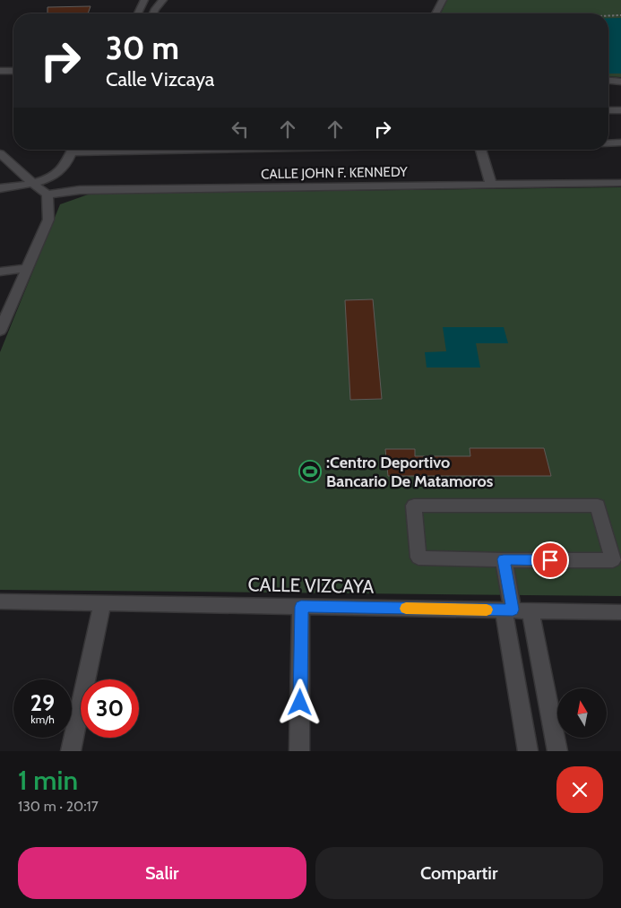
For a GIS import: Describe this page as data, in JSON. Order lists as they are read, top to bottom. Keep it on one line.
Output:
{"streets":{"street":["CALLE JOHN F. KENNEDY","CALLE VIZCAYA"]},"places":{"sports":[":Centro Deportivo Bancario De Matamoros"]},"north":"top","page":{"turn":["30 m","Calle Vizcaya"],"speed":"29 km/h","limit":"30","heading":["1 min","130 m · 20:17"],"buttons":["Salir","Compartir"]}}
